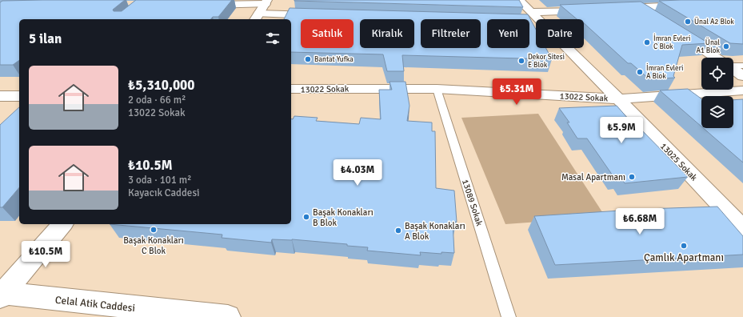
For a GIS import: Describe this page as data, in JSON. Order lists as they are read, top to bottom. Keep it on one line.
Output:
{"streets":{"street":["13022 Sokak","13025 Sokak","Celal Atik Caddesi"],"lane":["13089 Sokak"]},"crossings":[["13022 Sokak","13025 Sokak"],["13022 Sokak","13089 Sokak"]],"places":["Ünal A2 Blok","İmran Evleri C Blok","Ünal A1 Blok","Bantat Yufka","Dekor Sitesi E Blok","İmran Evleri A Blok","Masal Apartmanı","Başak Konakları B Blok","Başak Konakları C Blok","Başak Konakları A Blok","Çamlık Apartmanı"],"page":{"chip":["Satılık","Kiralık","Filtreler","Yeni","Daire"],"heading":"5 ilan","list":[{"name":"₺5,310,000","note":"2 oda · 66 m² · 13022 Sokak"},{"name":"₺10.5M","note":"3 oda · 101 m² · Kayacık Caddesi"}],"price":["₺5.31M","₺5.9M","₺4.03M","₺6.68M","₺10.5M"]}}
